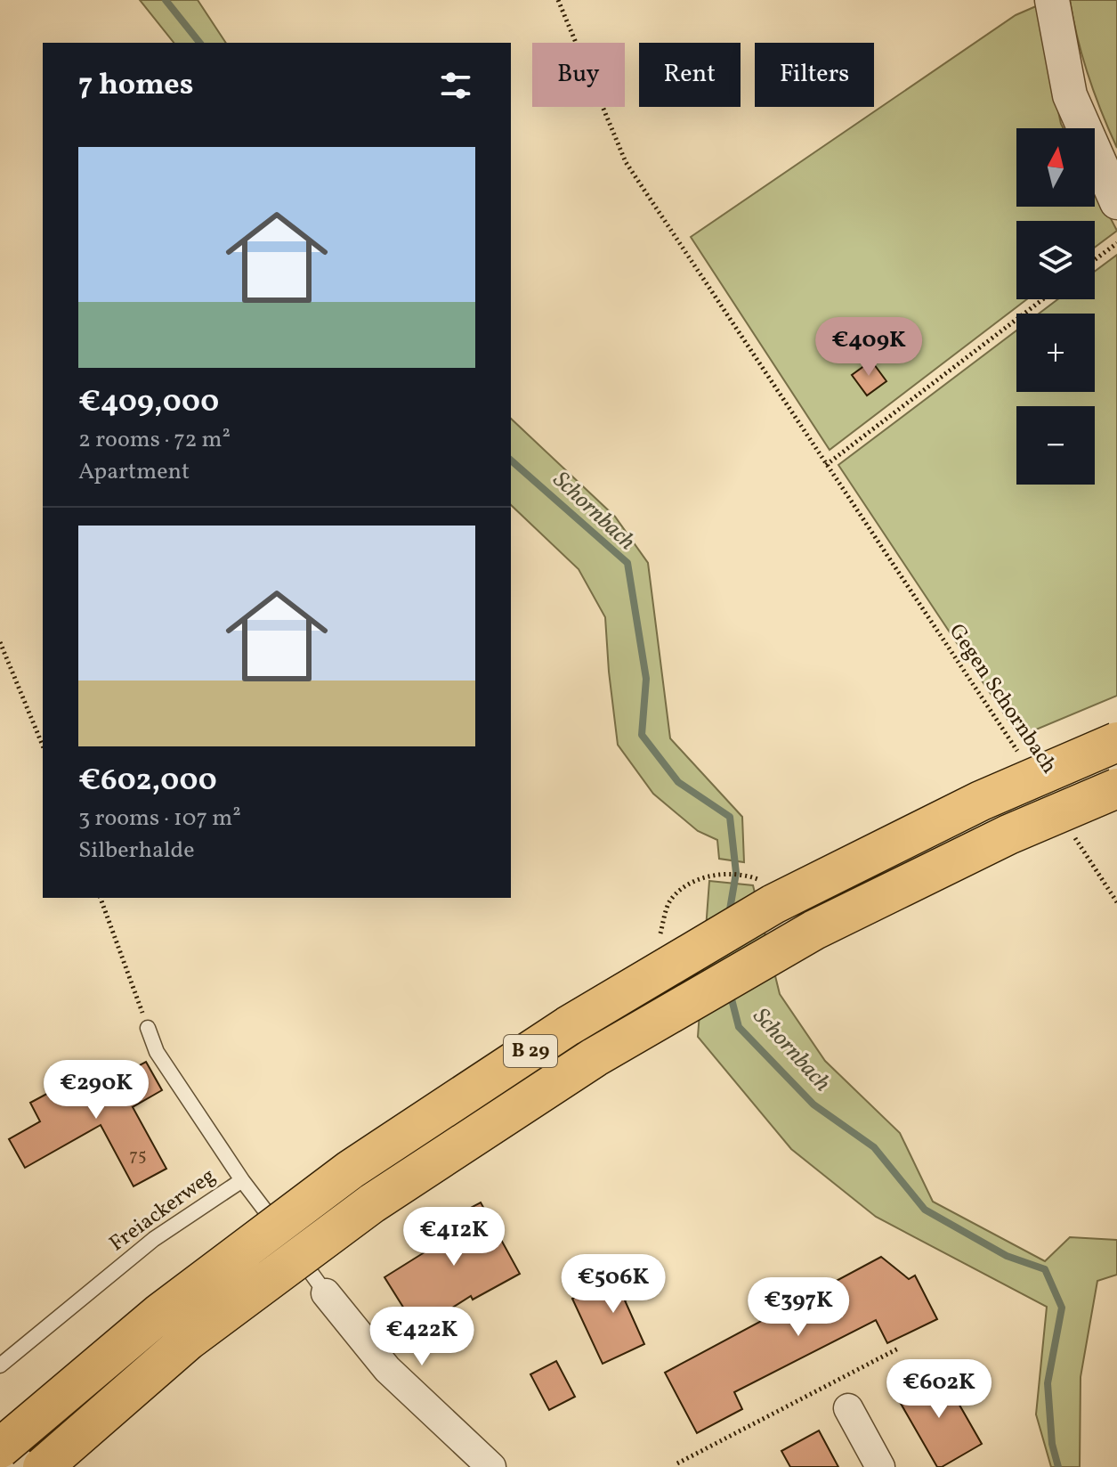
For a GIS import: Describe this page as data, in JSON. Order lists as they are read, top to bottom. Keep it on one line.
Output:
{"streets":{"highway":["B 29"],"lane":["Freiackerweg"],"path":["Gegen Schornbach"]},"water":["Schornbach"],"house_numbers":["75"],"north":"top","page":{"chip":["Buy","Rent","Filters"],"heading":"7 homes","map_buttons":["+","−"],"list":[{"name":"€409,000","note":"2 rooms · 72 m² · Apartment"},{"name":"€602,000","note":"3 rooms · 107 m² · Silberhalde"}],"price":["€409K","€290K","€412K","€506K","€397K","€422K","€602K"]}}
